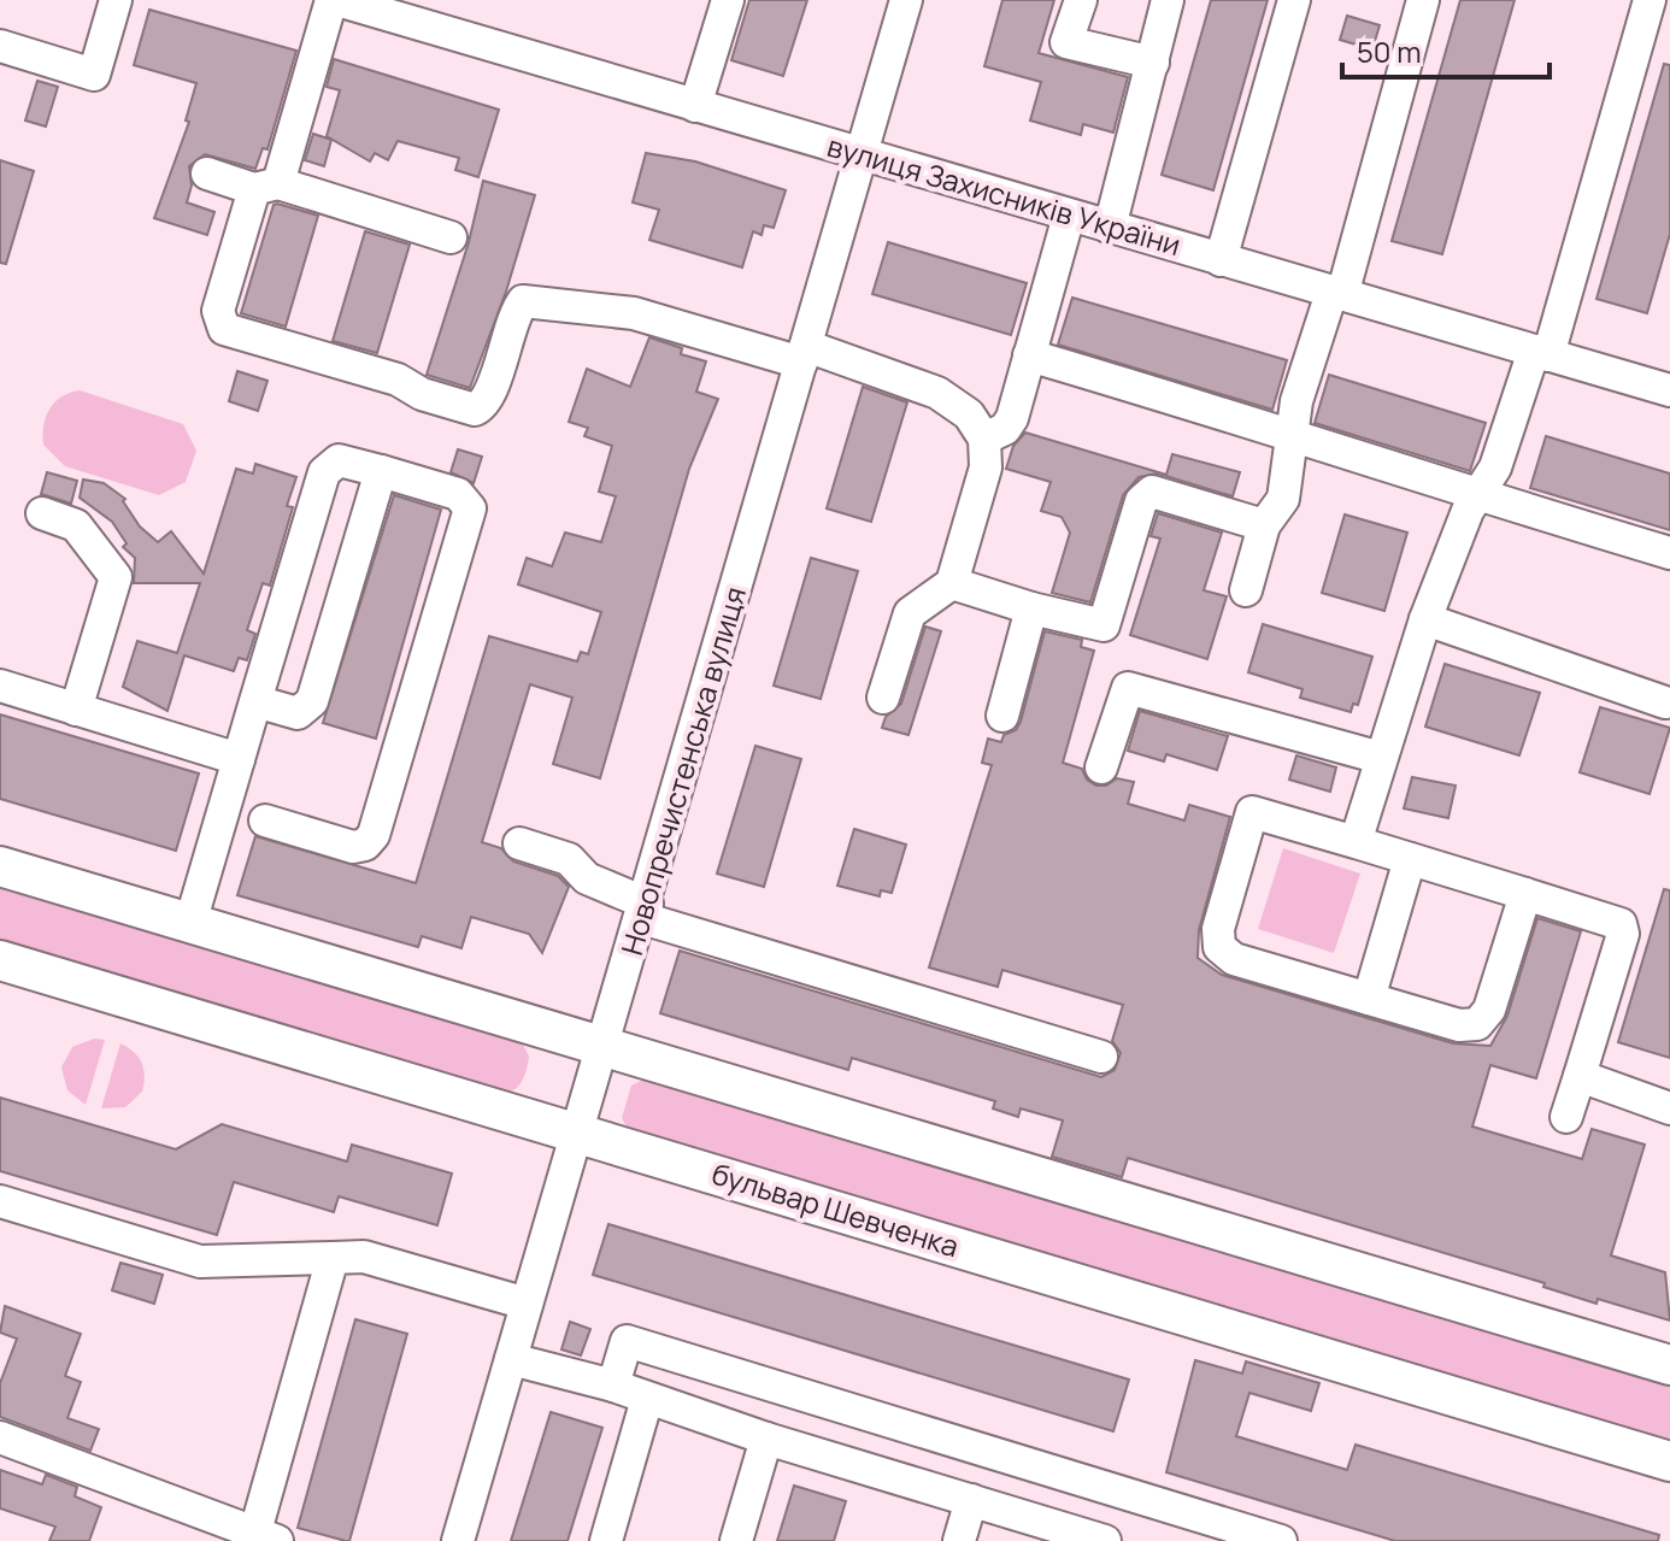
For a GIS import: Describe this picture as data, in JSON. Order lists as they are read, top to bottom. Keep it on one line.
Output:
{"streets":{"main road":["бульвар Шевченка"],"street":["вулиця Захисників України","Новопречистенська вулиця"]},"crossings":[["вулиця Захисників України","Новопречистенська вулиця"],["Новопречистенська вулиця","бульвар Шевченка"]],"scale_bar":"50 m"}
